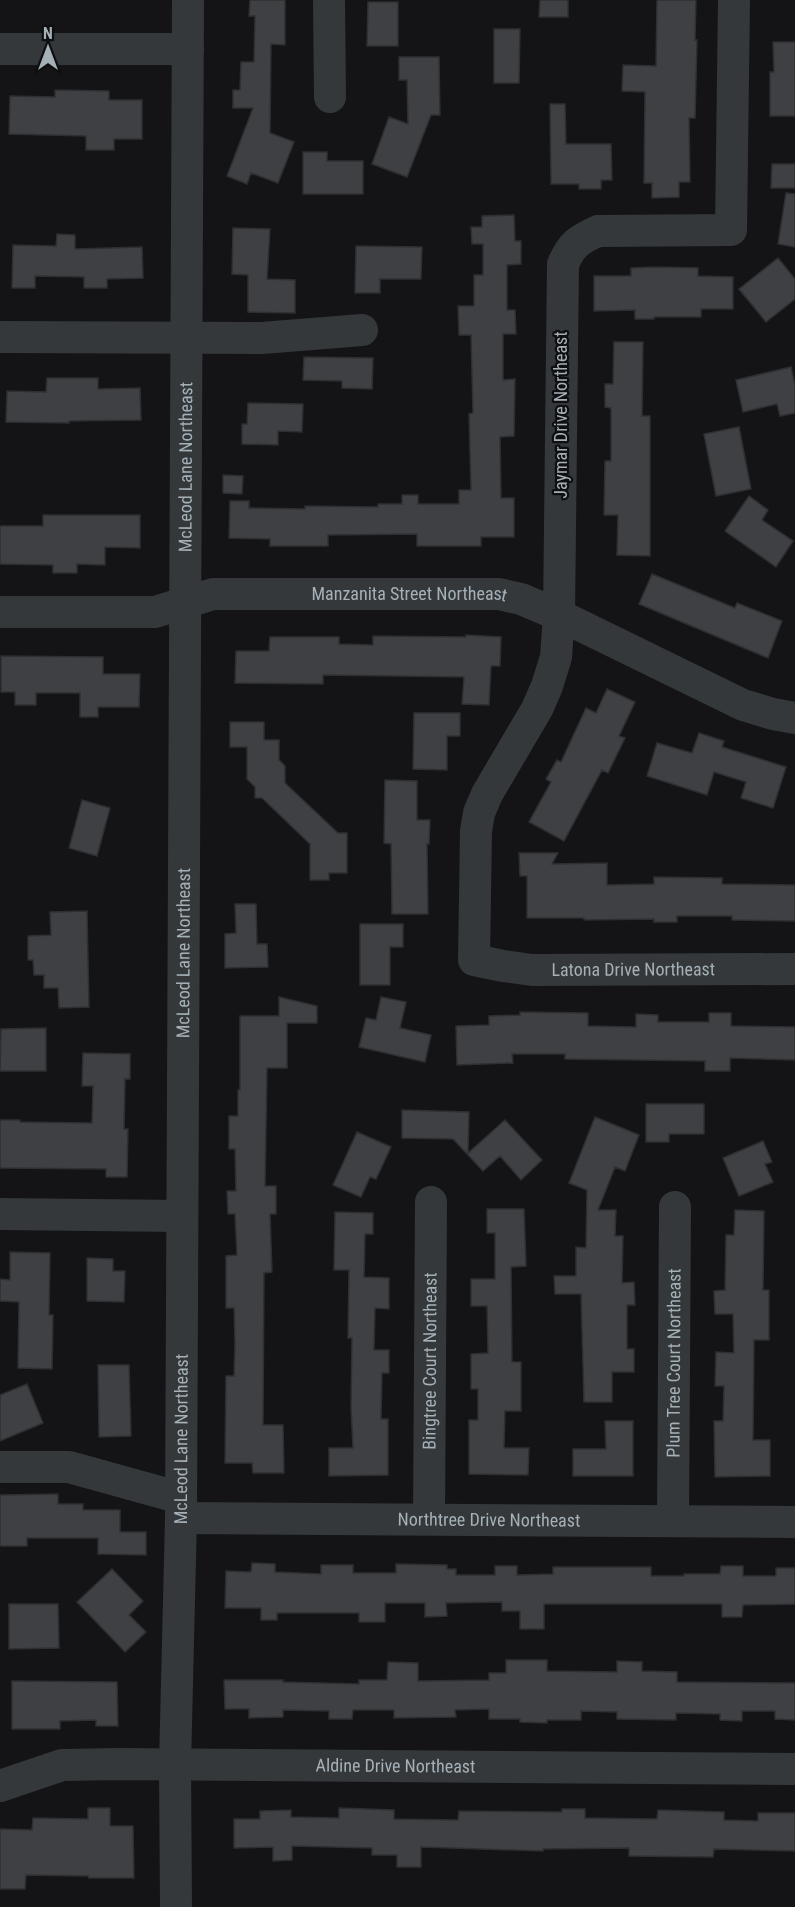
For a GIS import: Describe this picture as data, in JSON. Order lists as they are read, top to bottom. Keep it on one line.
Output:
{"streets":{"street":["Jaymar Drive Northeast","McLeod Lane Northeast","Manzanita Street Northeast","Latona Drive Northeast","Bingtree Court Northeast","Plum Tree Court Northeast","Northtree Drive Northeast","Aldine Drive Northeast"]},"crossings":[["Jaymar Drive Northeast","Manzanita Street Northeast"],["Jaymar Drive Northeast","Latona Drive Northeast"],["McLeod Lane Northeast","Manzanita Street Northeast"],["McLeod Lane Northeast","Northtree Drive Northeast"],["McLeod Lane Northeast","Aldine Drive Northeast"],["Bingtree Court Northeast","Northtree Drive Northeast"],["Plum Tree Court Northeast","Northtree Drive Northeast"]],"north":"top"}
